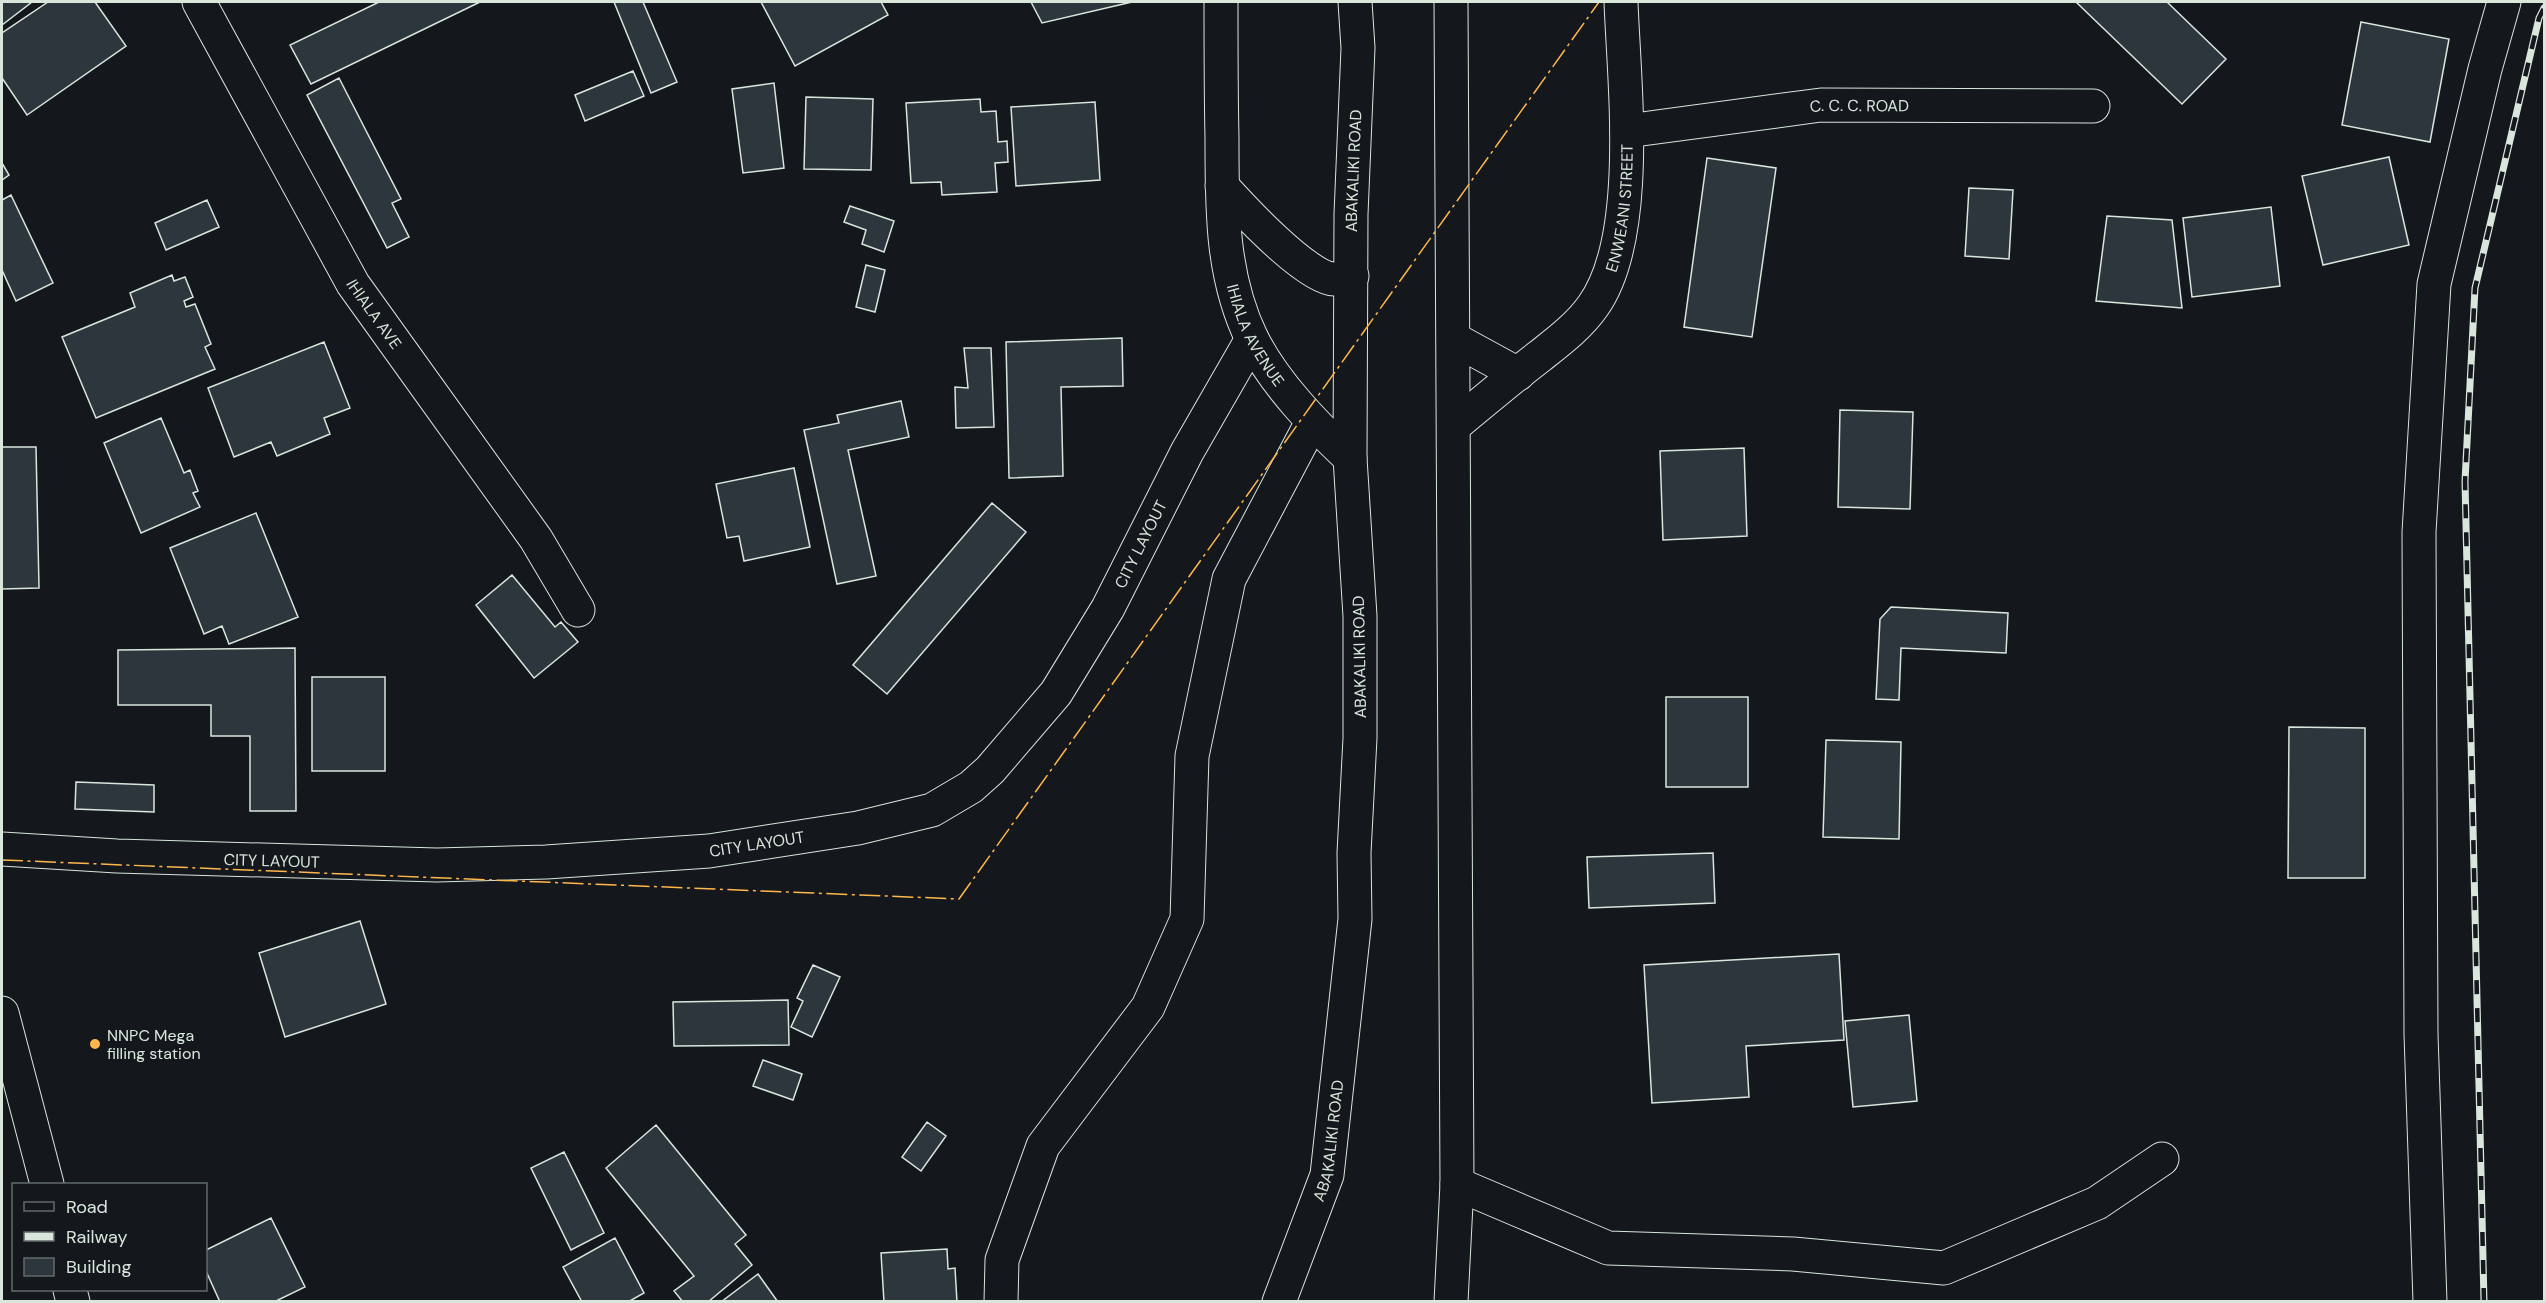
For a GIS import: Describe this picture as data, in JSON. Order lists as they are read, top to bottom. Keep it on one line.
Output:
{"streets":{"main road":["C. C. C. ROAD","ABAKALIKI ROAD","ENWEANI STREET","IHIALA AVE","IHIALA AVENUE","CITY LAYOUT"]},"crossings":[["C. C. C. ROAD","ENWEANI STREET"],["ABAKALIKI ROAD","IHIALA AVENUE"],["IHIALA AVENUE","CITY LAYOUT"]],"places":["NNPC Mega filling station"],"legend":["Road","Railway","Building"]}
